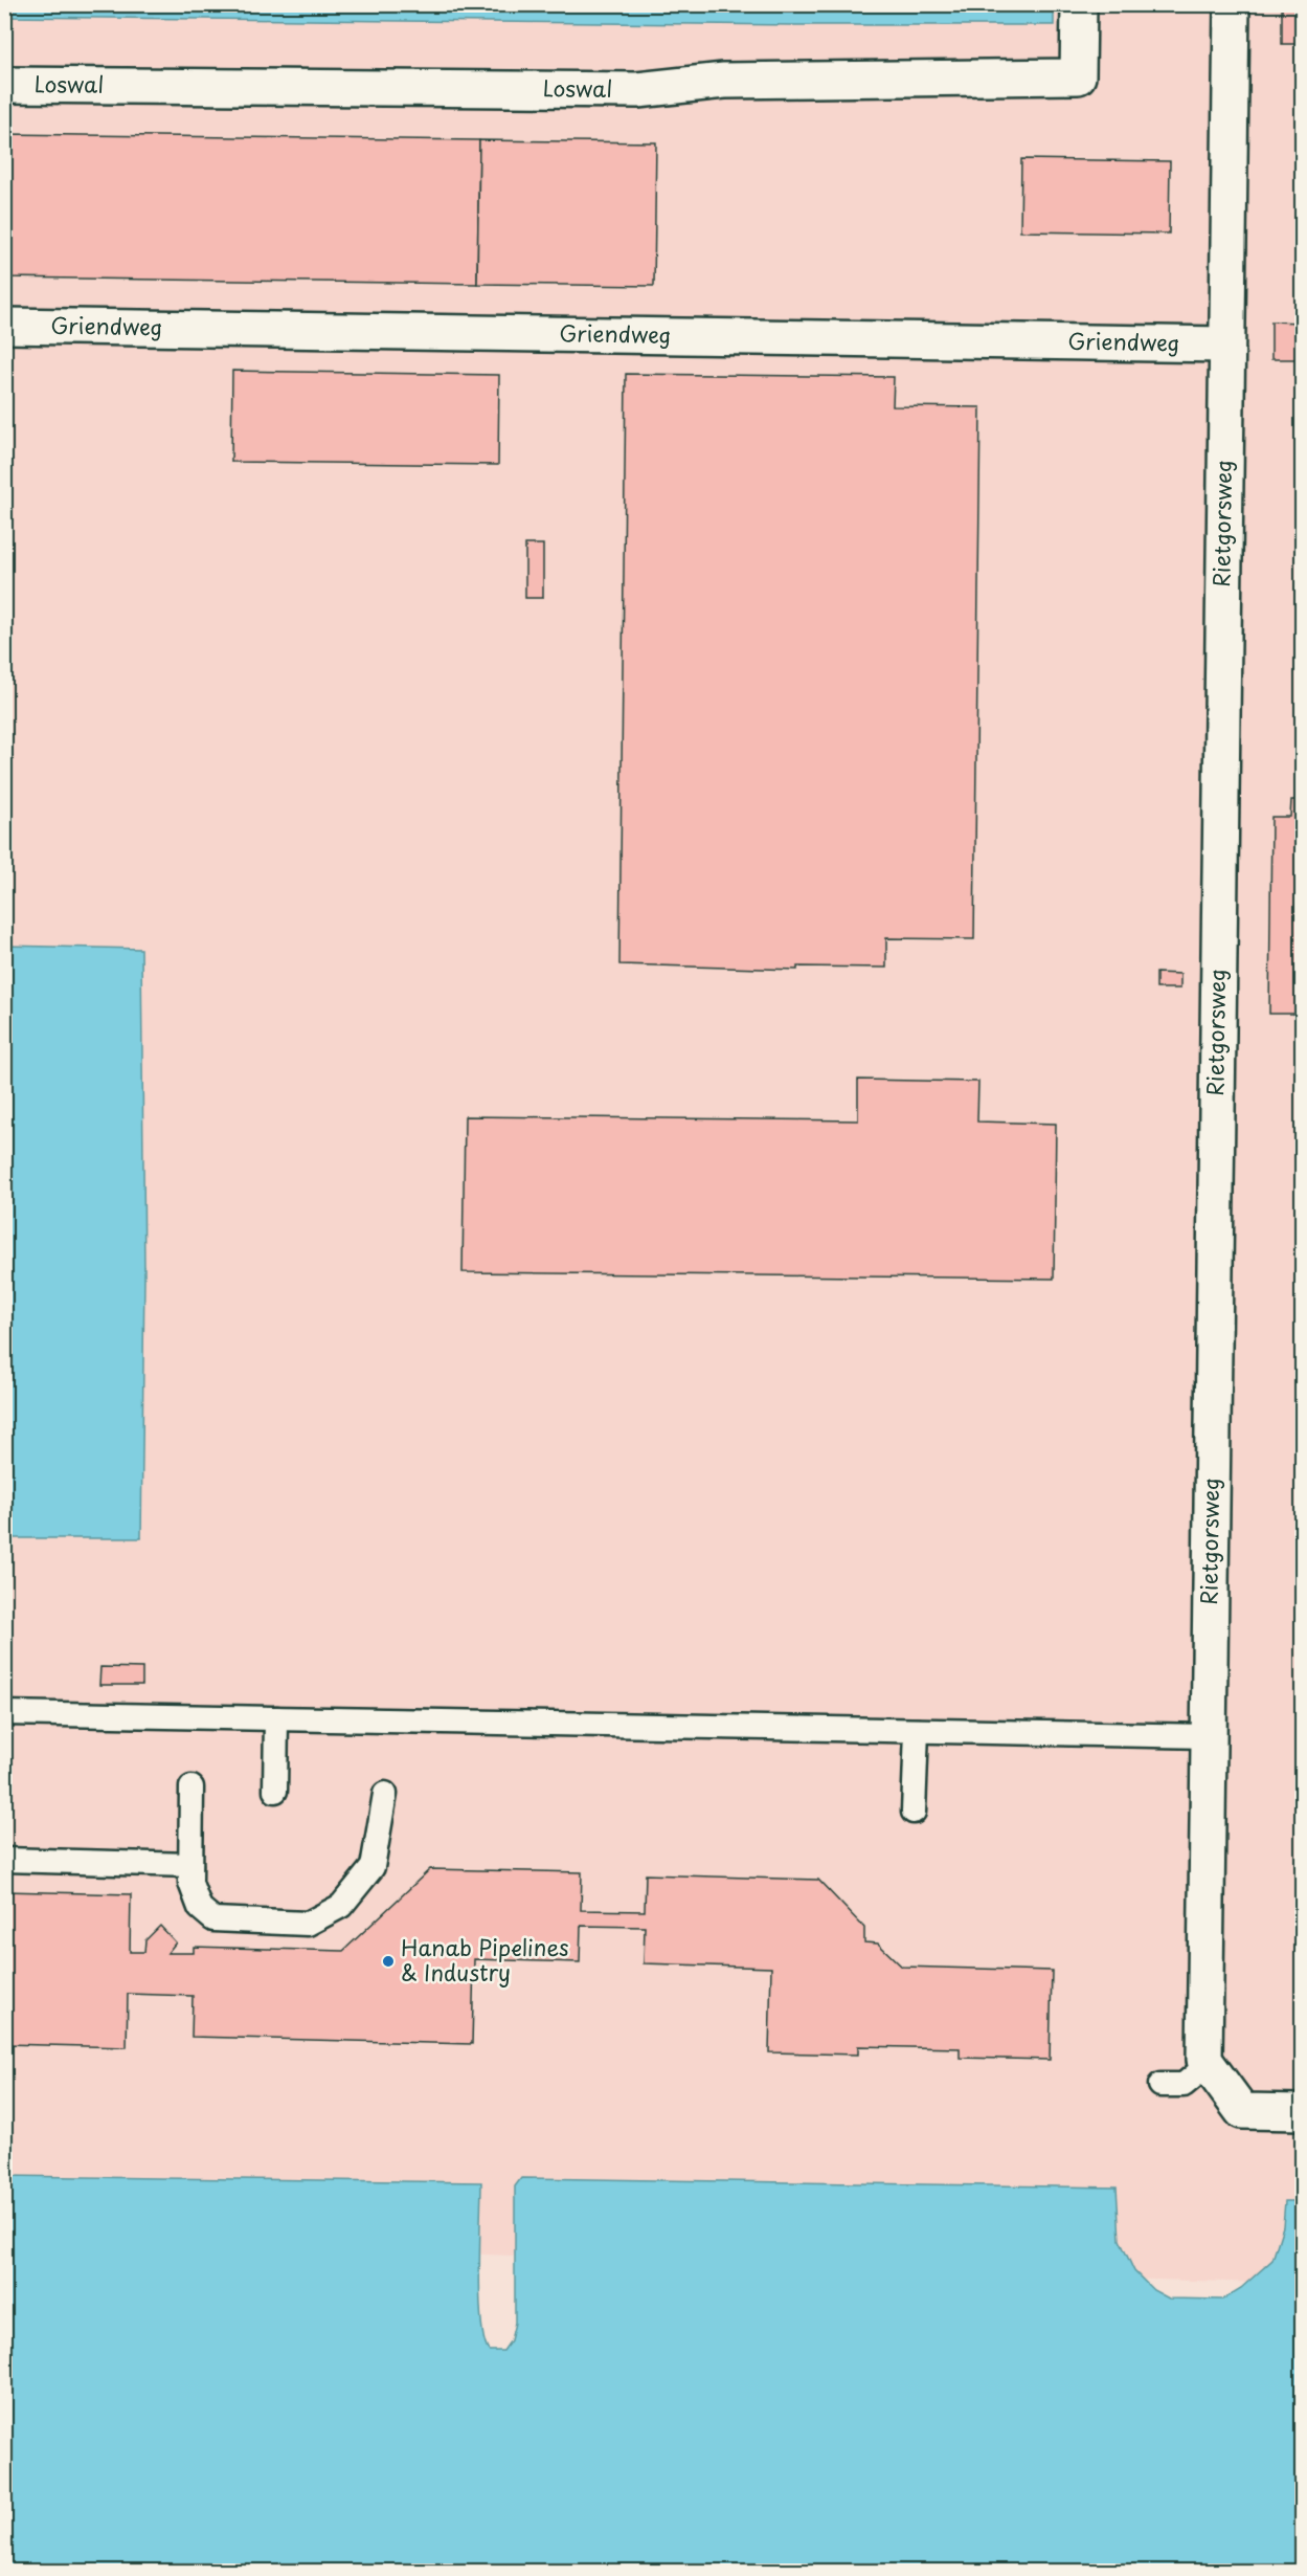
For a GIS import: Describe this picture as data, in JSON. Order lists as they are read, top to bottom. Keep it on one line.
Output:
{"streets":{"street":["Loswal","Griendweg","Rietgorsweg"]},"crossings":[["Griendweg","Rietgorsweg"]],"places":["Hanab Pipelines & Industry"]}
